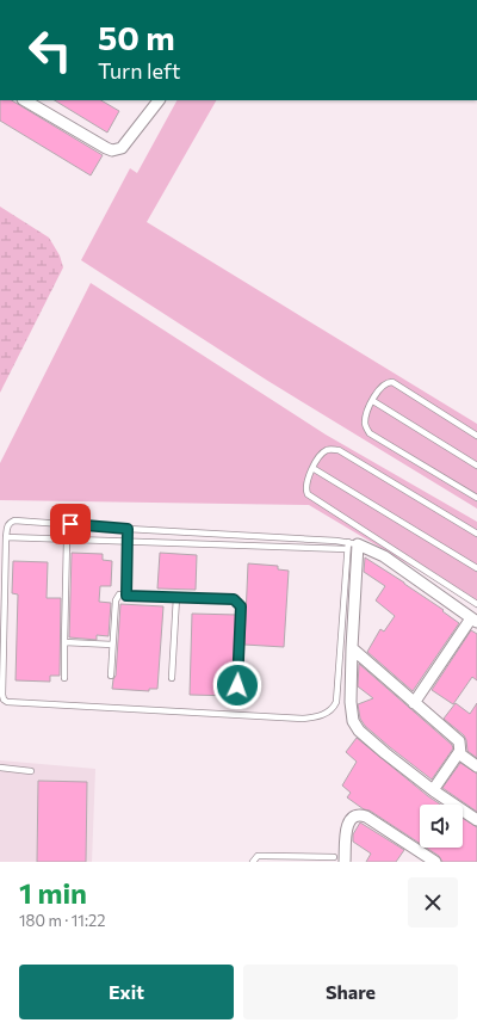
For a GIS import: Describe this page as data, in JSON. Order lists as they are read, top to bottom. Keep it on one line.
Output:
{"page":{"turn":["50 m","Turn left"],"heading":["1 min","180 m · 11:22"],"buttons":["Exit","Share"]}}
